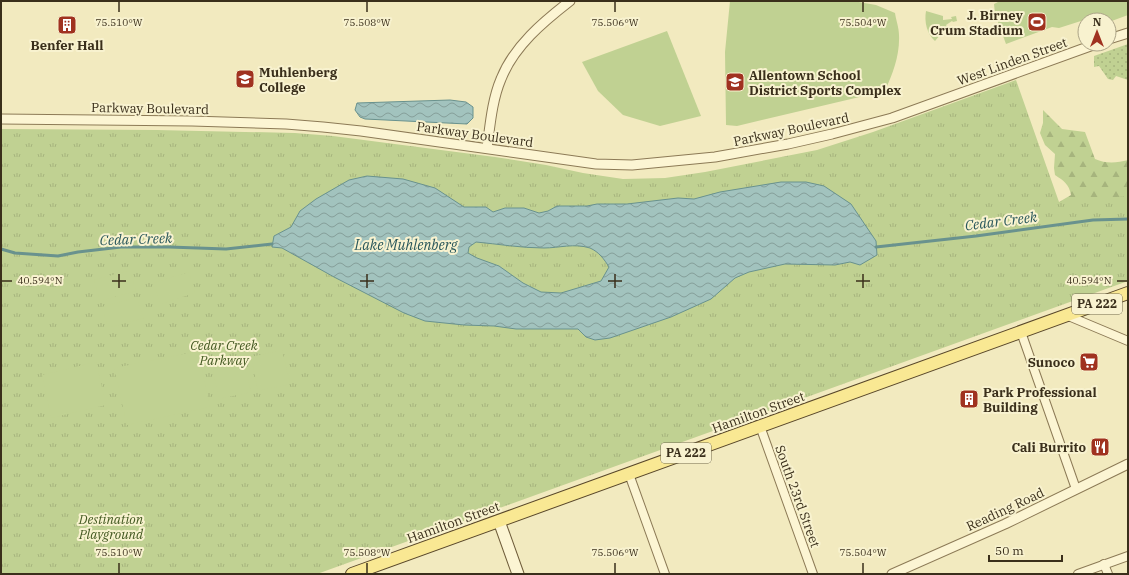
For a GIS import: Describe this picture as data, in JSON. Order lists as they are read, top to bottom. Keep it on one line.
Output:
{"streets":{"main road":["PA 222","Hamilton Street"],"street":["West Linden Street","Parkway Boulevard","South 23rd Street","Reading Road"]},"crossings":[["West Linden Street","Parkway Boulevard"],["Hamilton Street","South 23rd Street"]],"water":["Cedar Creek","Lake Muhlenberg"],"parks":["Cedar Creek Parkway","Destination Playground"],"places":{"sports":["J. Birney Crum Stadium"],"building":["Benfer Hall","Park Professional Building"],"school or university":["Muhlenberg College","Allentown School District Sports Complex"],"supermarket":["Sunoco"],"restaurant":["Cali Burrito"]},"scale_bar":"50 m","north":"top","coordinates":["75.510°W","75.508°W","75.506°W","75.504°W","40.594°N"]}
